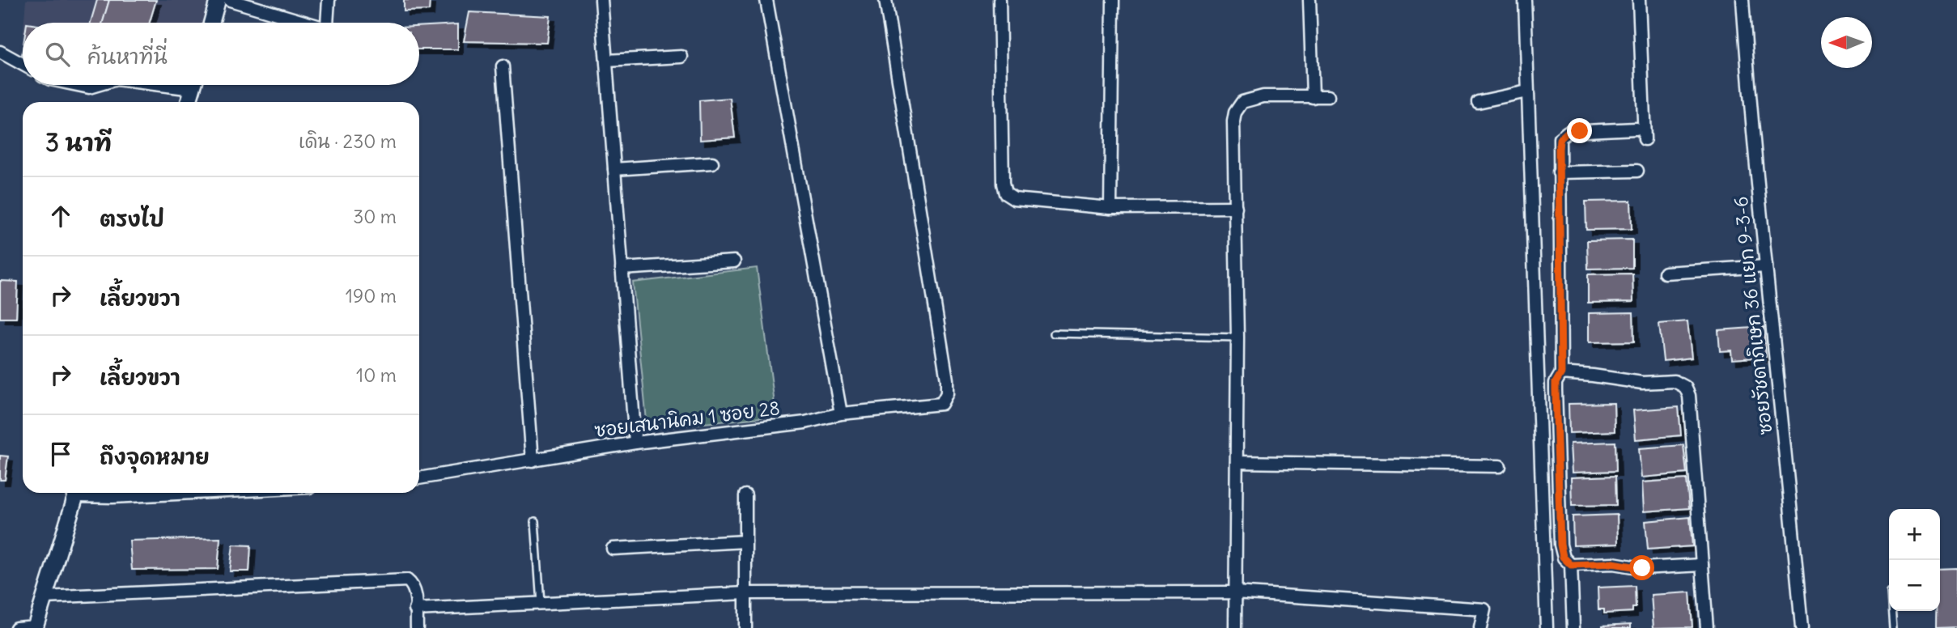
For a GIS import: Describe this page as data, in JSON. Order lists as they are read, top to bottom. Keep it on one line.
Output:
{"streets":{"street":["ซอยรัชดาภิเษก 36 แยก 9-3-6","ซอยเสนานิคม 1 ซอย 28"]},"north":"left","page":{"search":"ค้นหาที่นี่","heading":["3 นาที","เดิน · 230 m"],"list":[["ตรงไป","30 m"],["เลี้ยวขวา","190 m"],["เลี้ยวขวา","10 m"],"ถึงจุดหมาย"],"map_buttons":["+","−"]}}
